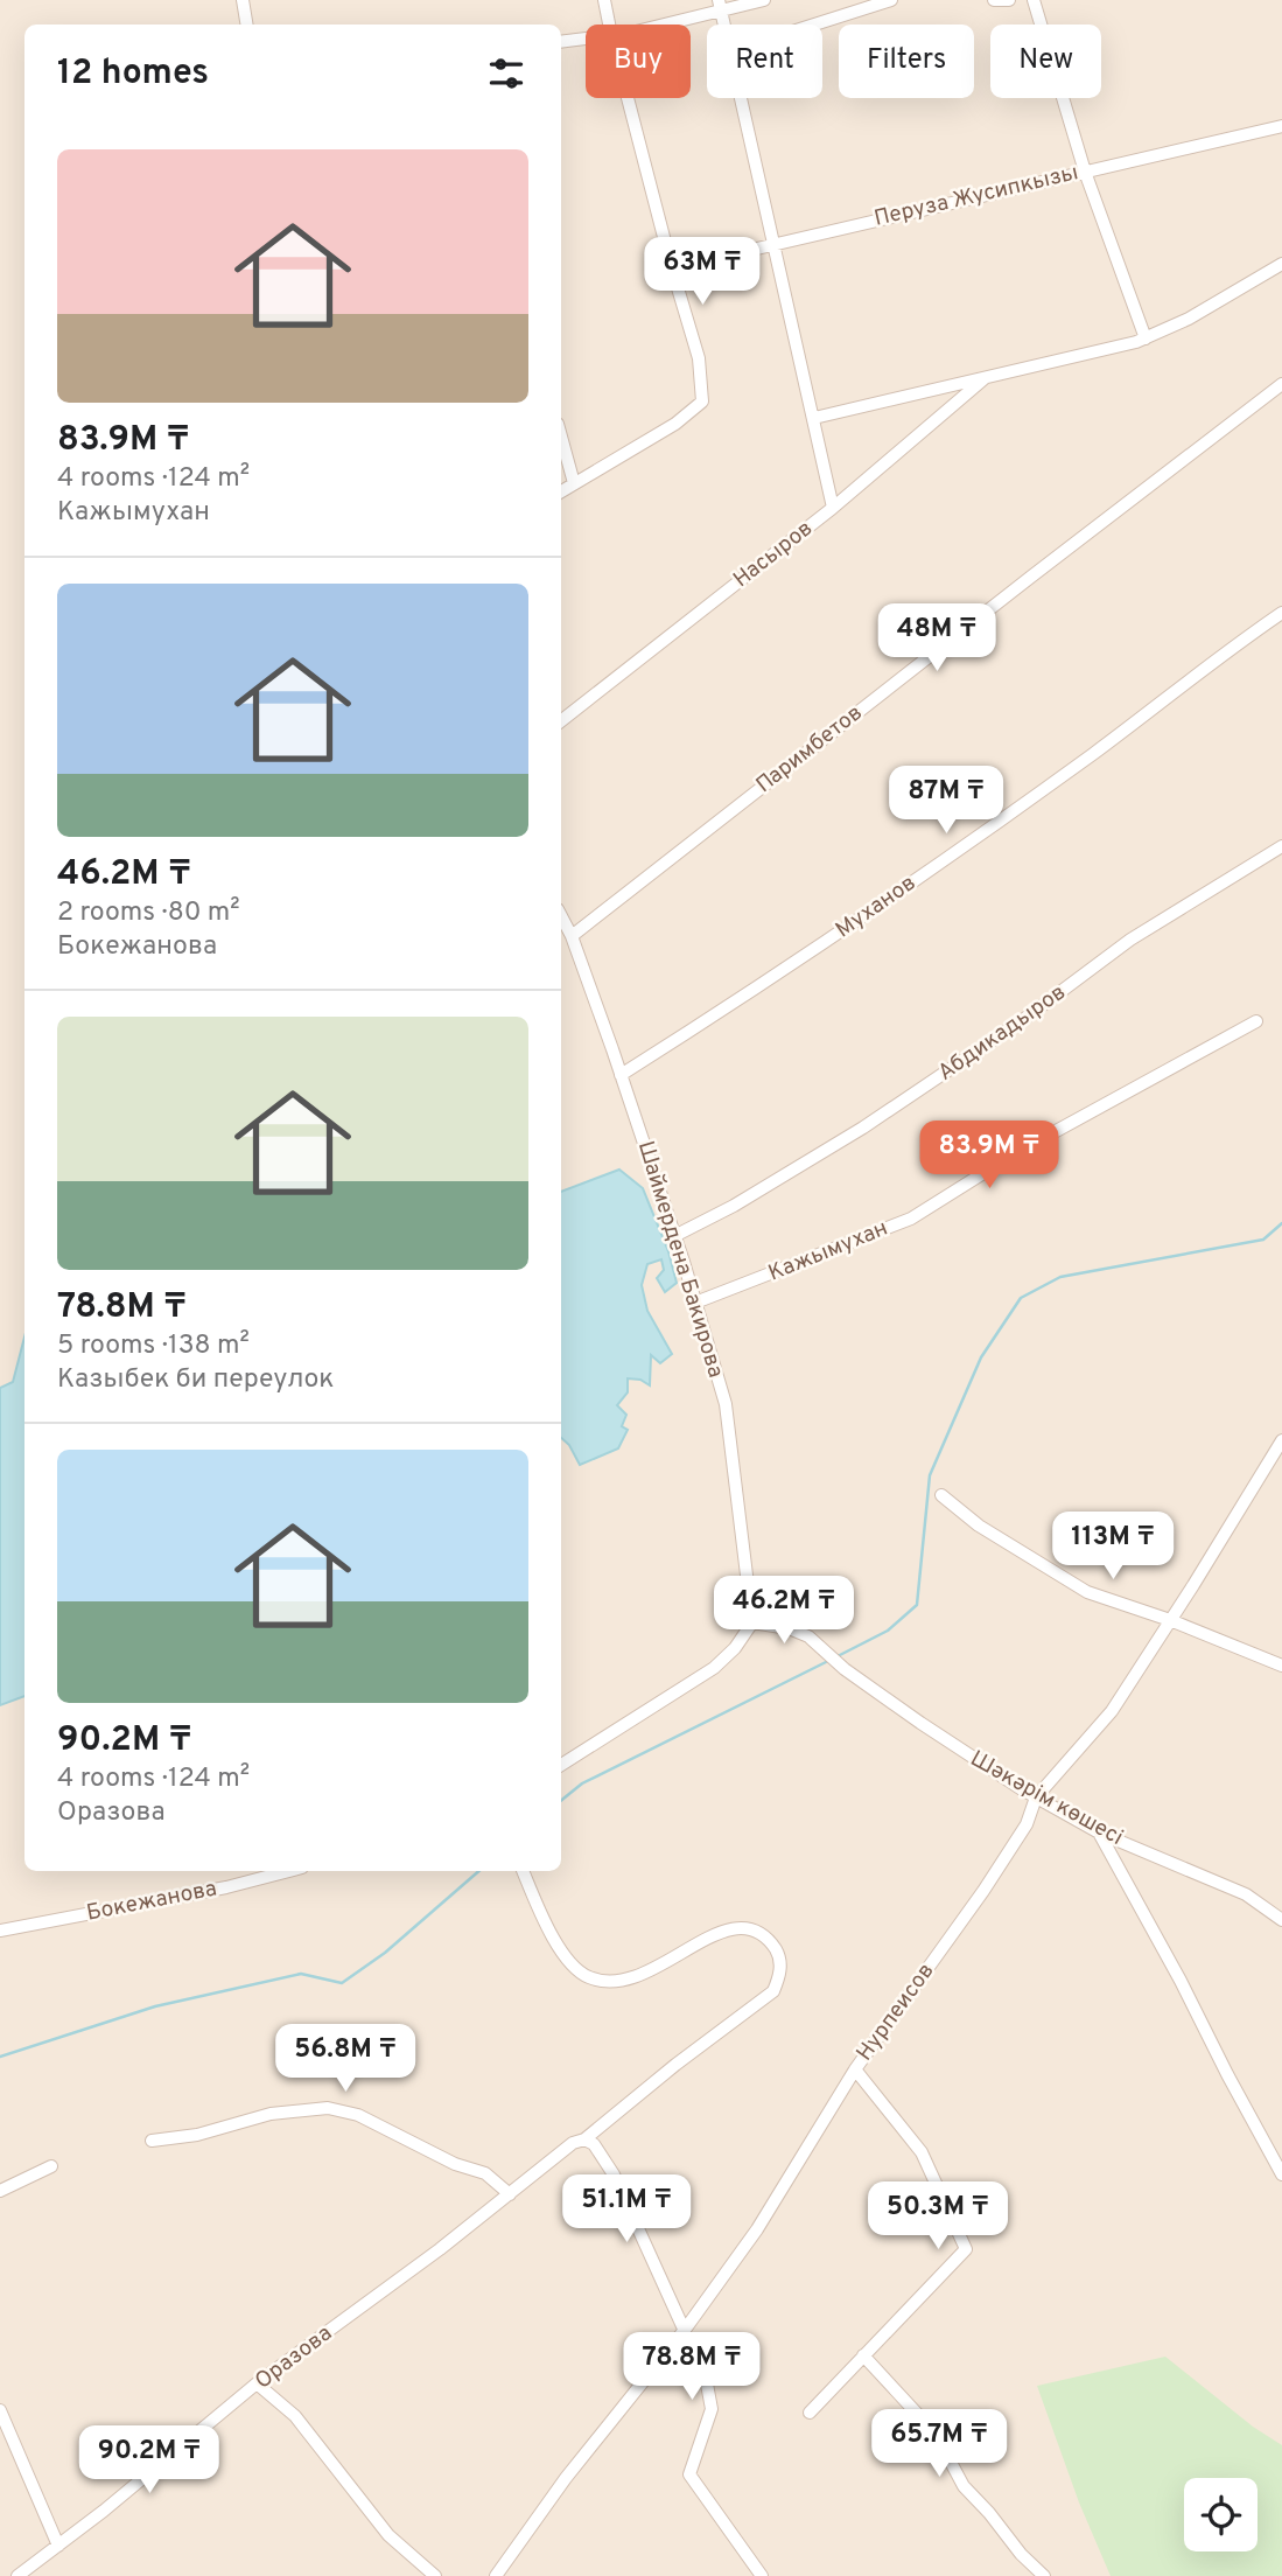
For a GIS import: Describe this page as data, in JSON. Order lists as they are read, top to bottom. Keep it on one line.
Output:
{"streets":{"street":["Перуза Жусипкызы","Насыров","Паримбетов","Муханов","Абдикадыров","Кажымухан","Шаймердена Бакирова","Шәкәрім көшесі","Бокежанова","Нурпеисов","Оразова"]},"crossings":[["Паримбетов","Шаймердена Бакирова"],["Муханов","Шаймердена Бакирова"],["Абдикадыров","Шаймердена Бакирова"],["Кажымухан","Шаймердена Бакирова"],["Шаймердена Бакирова","Шәкәрім көшесі"],["Шәкәрім көшесі","Нурпеисов"]],"page":{"chip":["Buy","Rent","Filters","New"],"heading":"12 homes","list":[{"name":"83.9M ₸","note":"4 rooms · 124 m² · Кажымухан"},{"name":"46.2M ₸","note":"2 rooms · 80 m² · Бокежанова"},{"name":"78.8M ₸","note":"5 rooms · 138 m² · Казыбек би переулок"},{"name":"90.2M ₸","note":"4 rooms · 124 m² · Оразова"}],"price":["63M ₸","48M ₸","87M ₸","83.9M ₸","113M ₸","46.2M ₸","56.8M ₸","51.1M ₸","50.3M ₸","78.8M ₸","65.7M ₸","90.2M ₸"]}}
